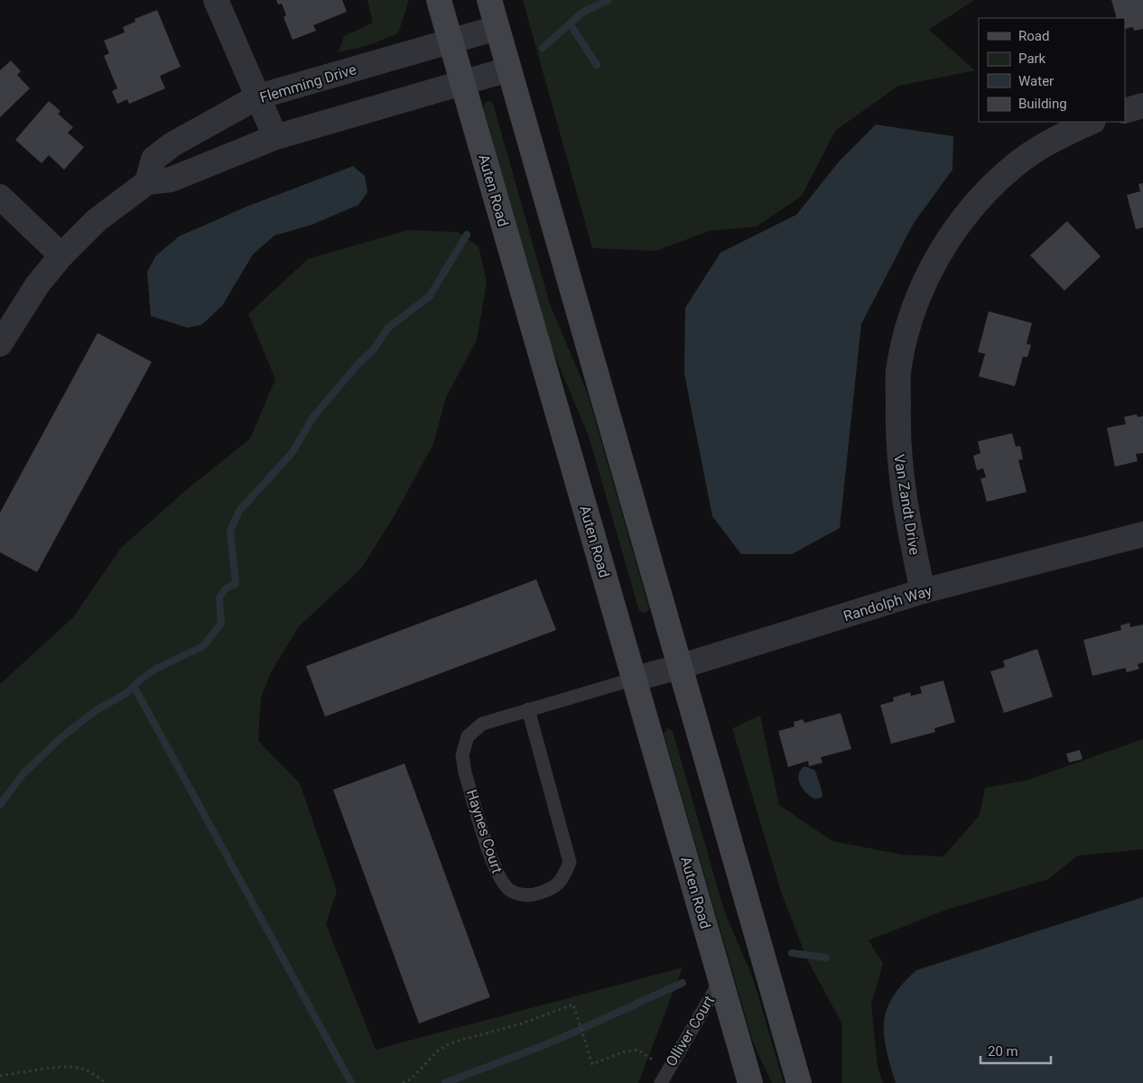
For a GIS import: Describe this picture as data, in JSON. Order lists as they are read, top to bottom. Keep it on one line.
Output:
{"streets":{"street":["Flemming Drive","Auten Road","Van Zandt Drive","Randolph Way"],"lane":["Haynes Court","Olliver Court"]},"crossings":[["Flemming Drive","Auten Road"],["Auten Road","Randolph Way"],["Auten Road","Haynes Court"],["Auten Road","Olliver Court"],["Van Zandt Drive","Randolph Way"],["Randolph Way","Haynes Court"]],"legend":["Road","Park","Water","Building"],"scale_bar":"20 m"}
